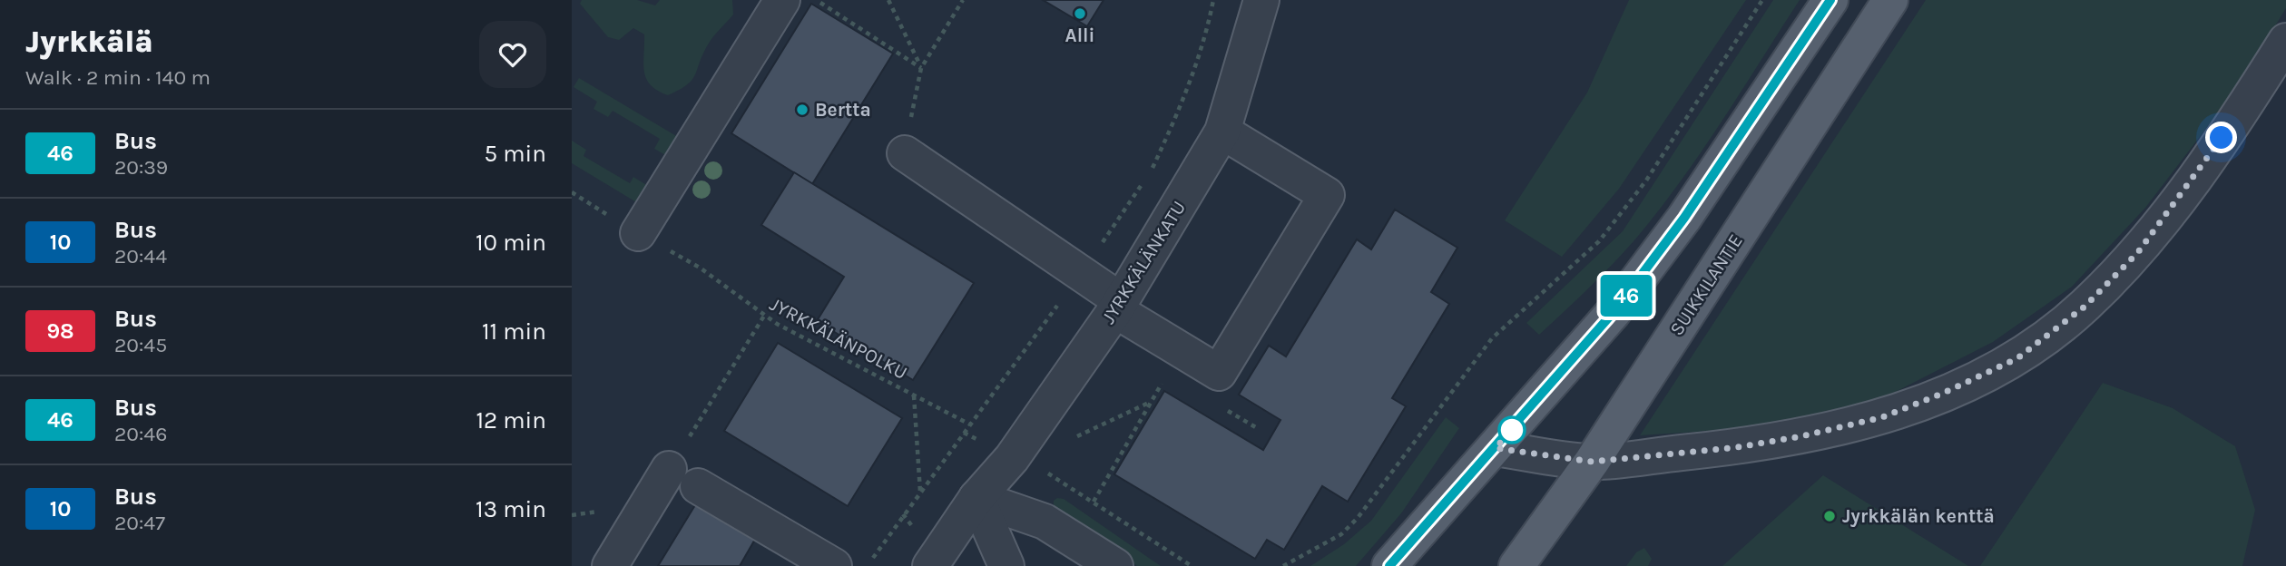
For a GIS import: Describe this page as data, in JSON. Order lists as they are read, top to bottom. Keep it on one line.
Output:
{"streets":{"main road":["SUIKKILANTIE"],"street":["JYRKKÄLÄNKATU"],"path":["JYRKKÄLÄNPOLKU"]},"places":["Alli","Bertta","Jyrkkälän kenttä"],"lines":["bus line 46"],"page":{"heading":["Jyrkkälä","Walk · 2 min · 140 m"],"on_map":"46","list":[{"mark":"46","name":"Bus","note":"20:39","value":"5 min"},{"mark":"10","name":"Bus","note":"20:44","value":"10 min"},{"mark":"98","name":"Bus","note":"20:45","value":"11 min"},{"mark":"46","name":"Bus","note":"20:46","value":"12 min"},{"mark":"10","name":"Bus","note":"20:47","value":"13 min"}]}}
